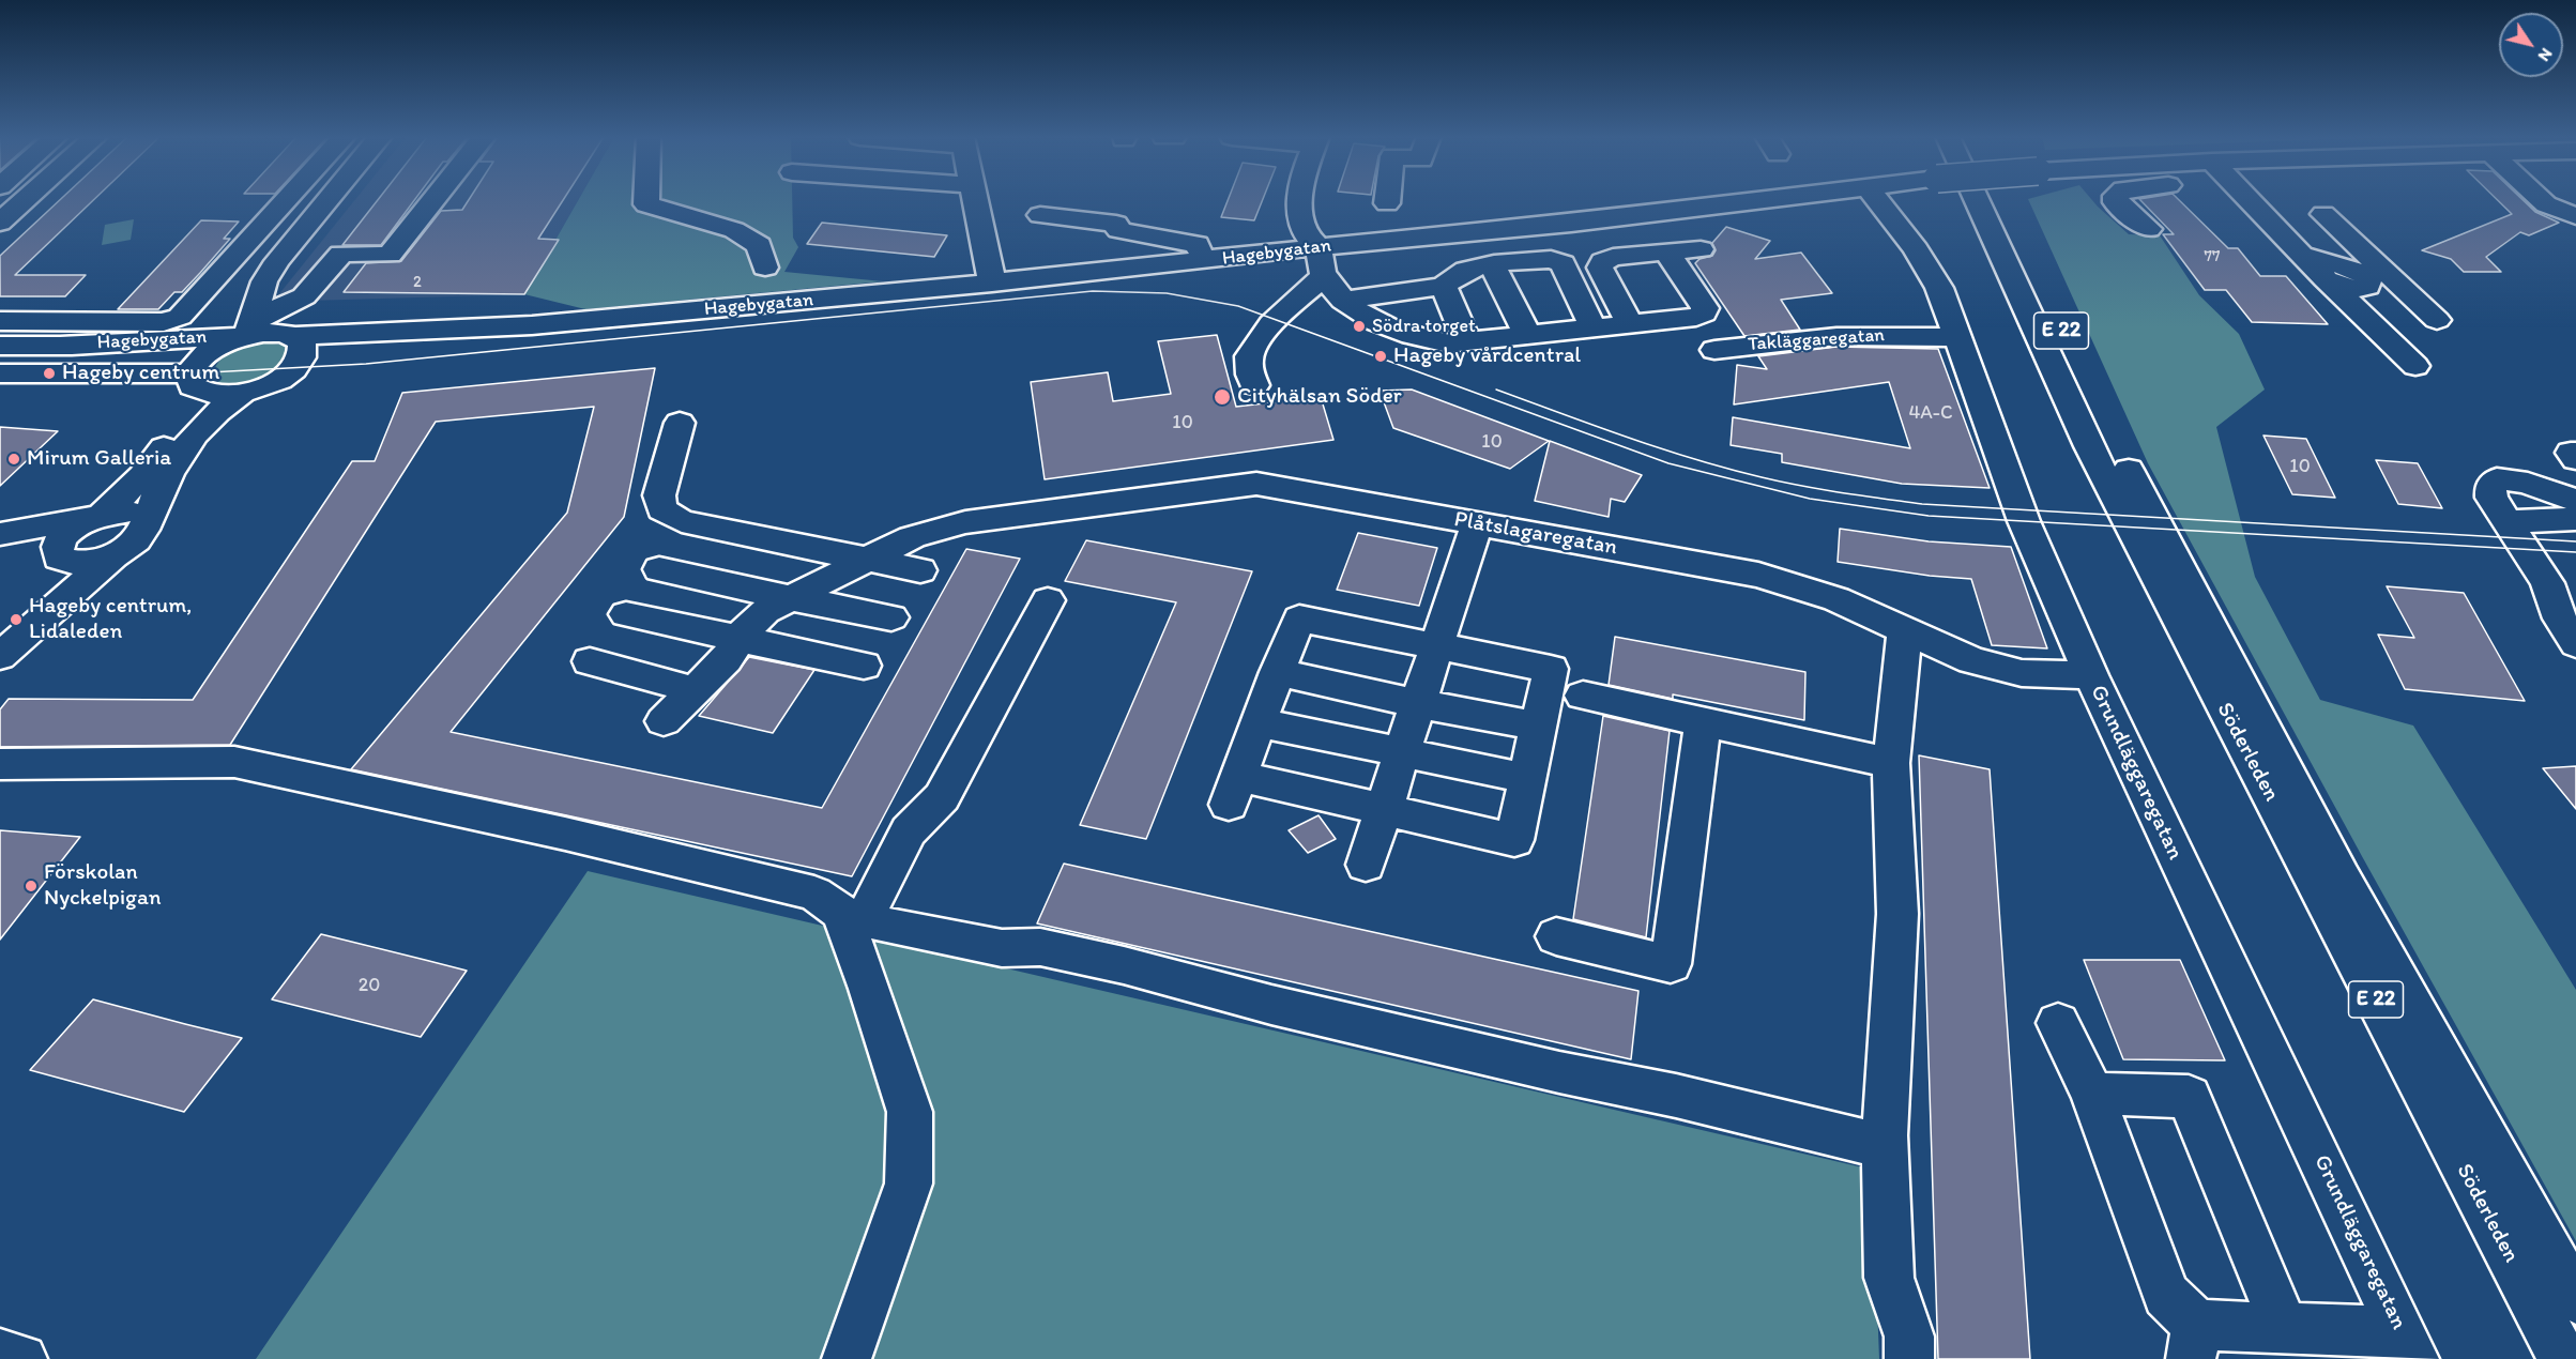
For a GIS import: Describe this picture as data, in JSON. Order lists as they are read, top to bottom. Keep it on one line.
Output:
{"streets":{"main road":["Hagebygatan","E 22","Takläggaregatan","Plåtslagaregatan","Söderleden","Grundläggaregatan"]},"crossings":[["Takläggaregatan","Grundläggaregatan"],["Plåtslagaregatan","Grundläggaregatan"]],"places":["Södra torget","Hageby vårdcentral","Hageby centrum","Cityhälsan Söder","Mirum Galleria","Hageby centrum, Lidaleden","Förskolan Nyckelpigan"],"house_numbers":["77","2","4A-C","10","10","10","20"],"north":"bottom right"}
